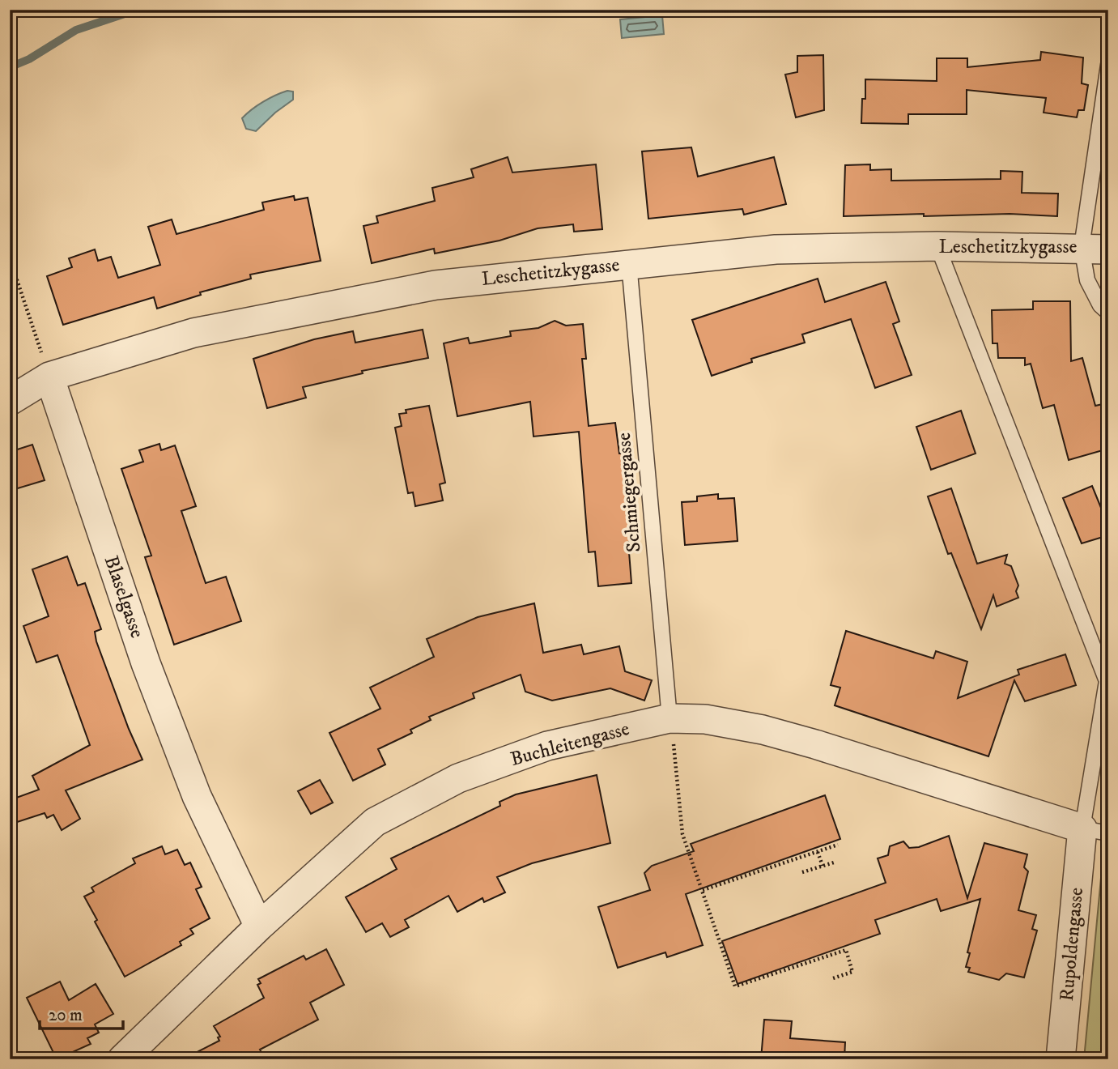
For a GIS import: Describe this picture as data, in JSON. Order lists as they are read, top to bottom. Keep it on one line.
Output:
{"streets":{"street":["Leschetitzkygasse","Blaselgasse","Buchleitengasse","Rupoldengasse"],"lane":["Schmiegergasse"]},"crossings":[["Leschetitzkygasse","Schmiegergasse"],["Leschetitzkygasse","Blaselgasse"],["Schmiegergasse","Buchleitengasse"],["Blaselgasse","Buchleitengasse"],["Buchleitengasse","Rupoldengasse"]],"scale_bar":"20 m"}
